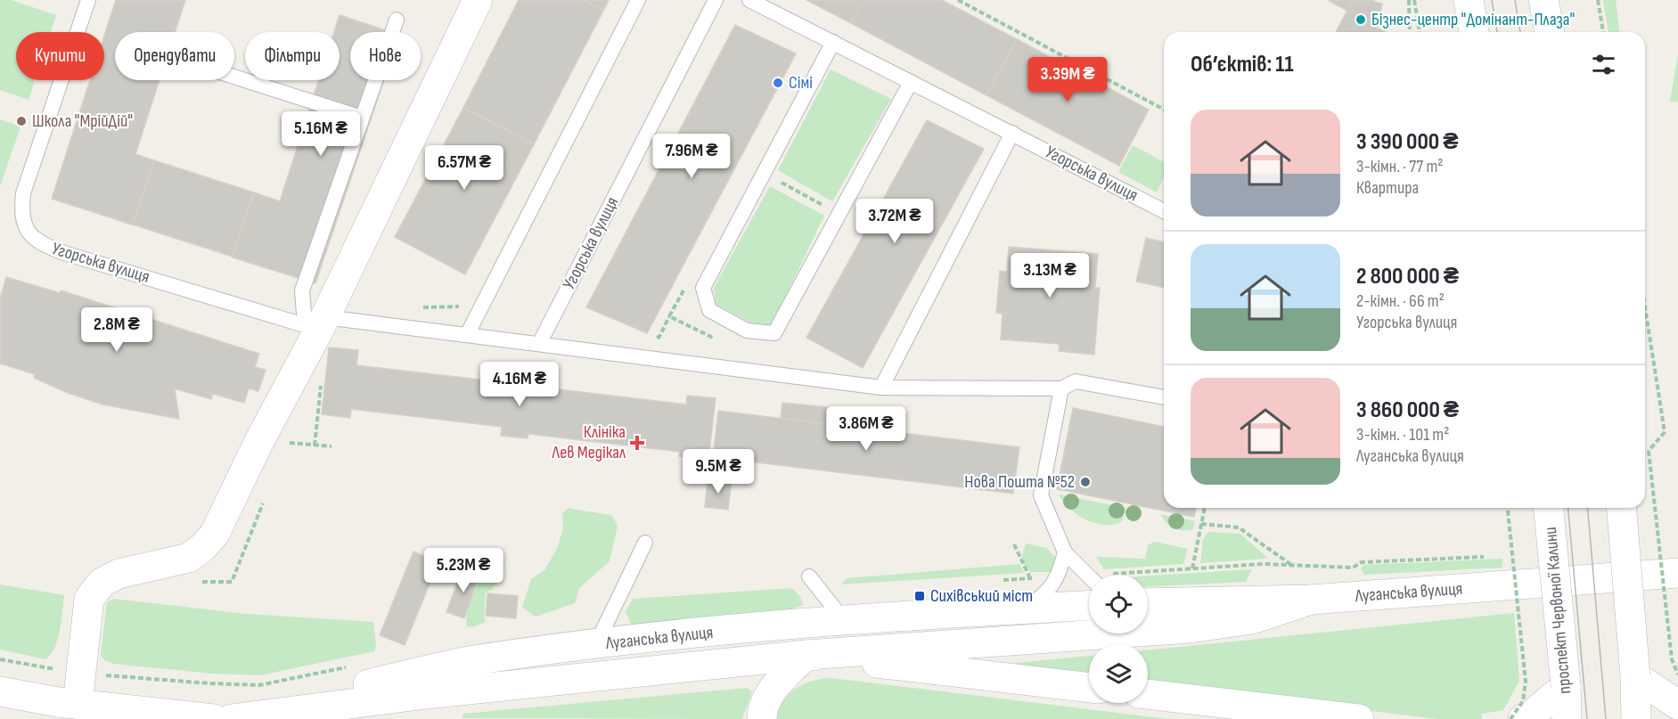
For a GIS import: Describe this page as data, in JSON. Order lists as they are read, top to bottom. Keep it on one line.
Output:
{"streets":{"main road":["Луганська вулиця","проспект Червоної Калини"],"lane":["Угорська вулиця"]},"places":{"other":["Бізнес-центр \"Домінант-Плаза\"","Сімі","Школа \"МрійДій\"","Нова Пошта №52"],"health":["Клініка Лев Медікал"],"transit":["Сихівський міст"]},"page":{"chip":["Купити","Орендувати","Фільтри","Нове"],"heading":"Об’єктів: 11","price":["3.39M ₴","5.16M ₴","7.96M ₴","6.57M ₴","3.72M ₴","3.13M ₴","2.8M ₴","4.16M ₴","3.86M ₴","9.5M ₴","5.23M ₴"],"list":[{"name":"3 390 000 ₴","note":"3-кімн. · 77 m² · Квартира"},{"name":"2 800 000 ₴","note":"2-кімн. · 66 m² · Угорська вулиця"},{"name":"3 860 000 ₴","note":"3-кімн. · 101 m² · Луганська вулиця"}]}}
